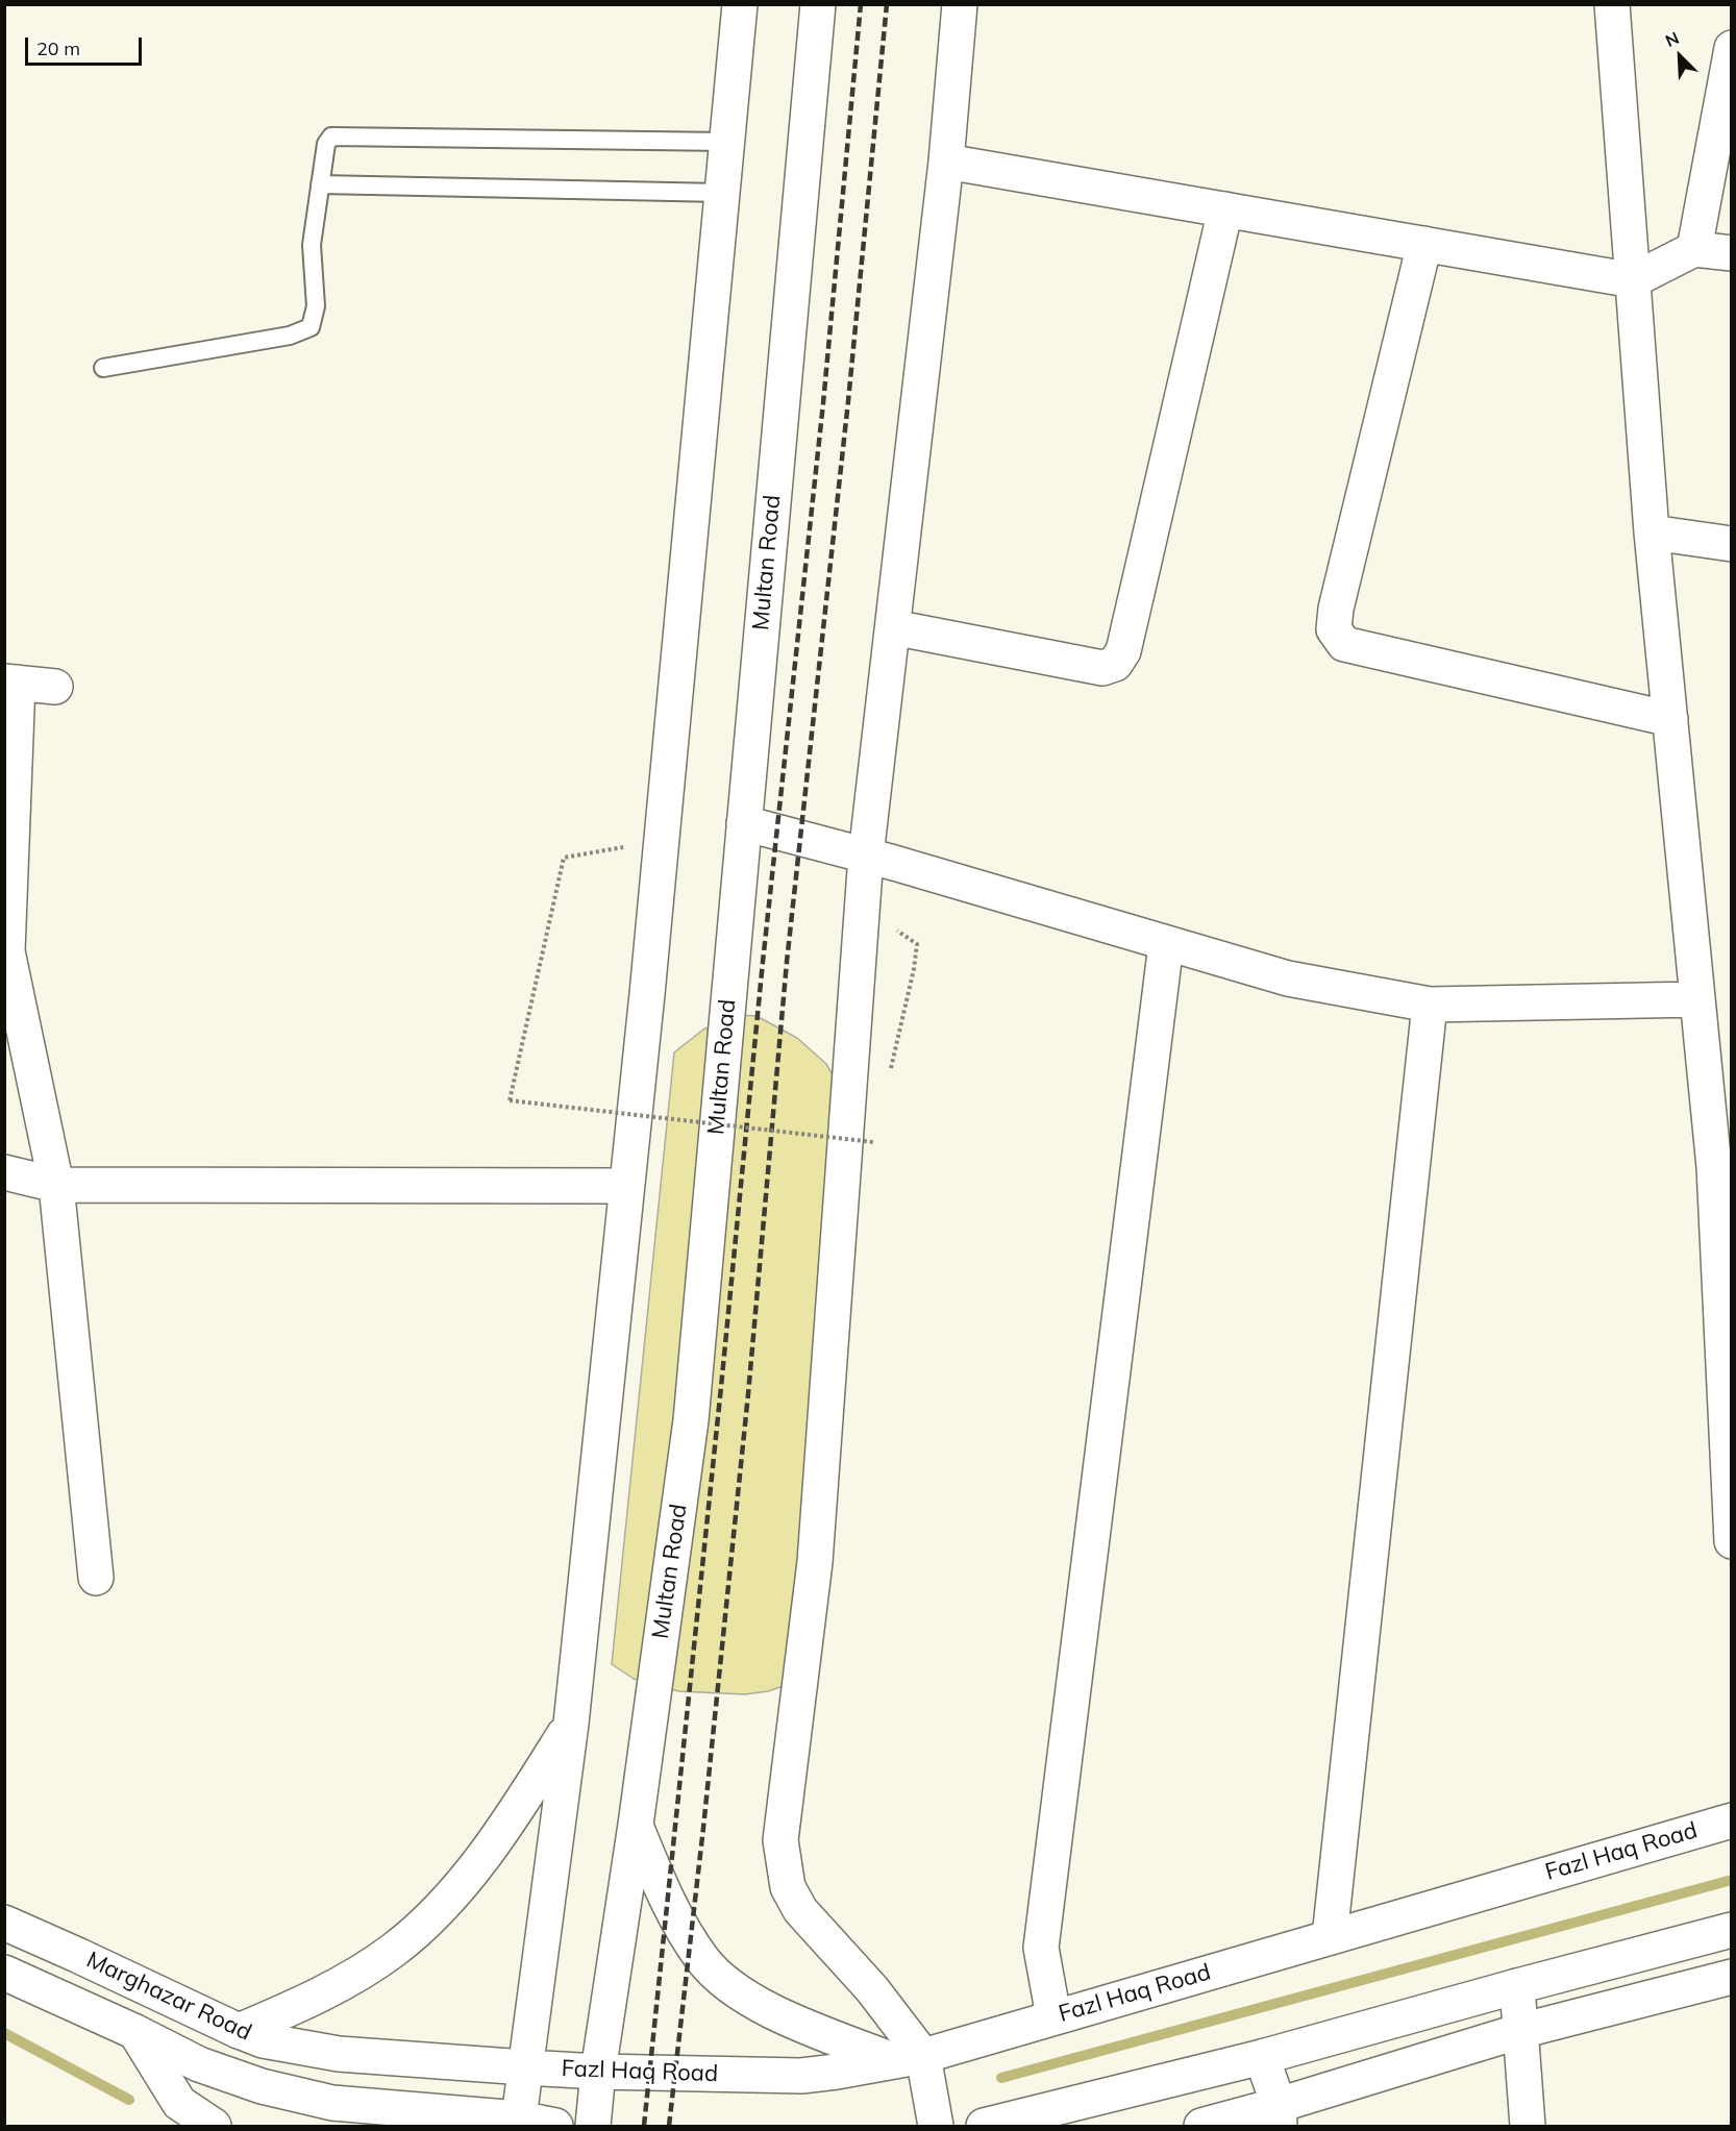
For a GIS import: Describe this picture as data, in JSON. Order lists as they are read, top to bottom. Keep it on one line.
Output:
{"streets":{"street":["Multan Road","Fazl Haq Road","Marghazar Road"]},"crossings":[["Multan Road","Fazl Haq Road"],["Fazl Haq Road","Marghazar Road"]],"scale_bar":"20 m","north":"top left"}
